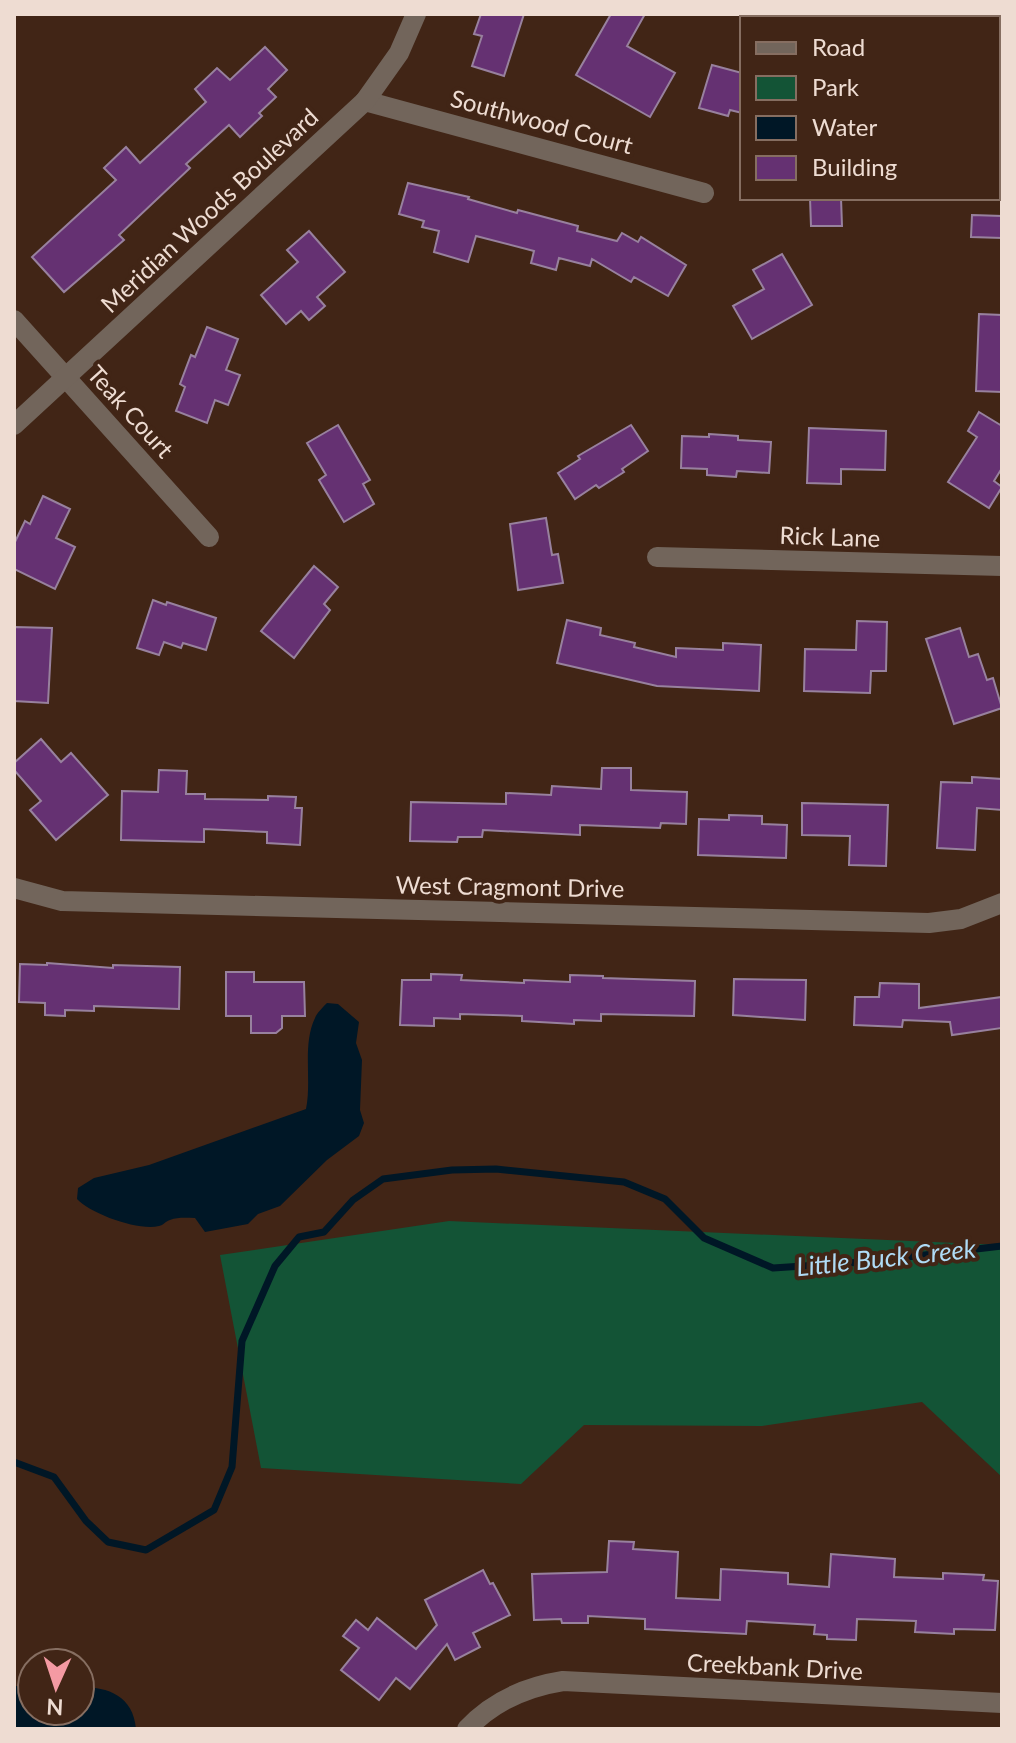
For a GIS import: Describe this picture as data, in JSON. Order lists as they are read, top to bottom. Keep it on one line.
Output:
{"streets":{"street":["Southwood Court","Meridian Woods Boulevard","Teak Court","Rick Lane","West Cragmont Drive","Creekbank Drive"]},"crossings":[["Southwood Court","Meridian Woods Boulevard"],["Meridian Woods Boulevard","Teak Court"]],"water":["Little Buck Creek"],"legend":["Road","Park","Water","Building"],"north":"bottom"}
